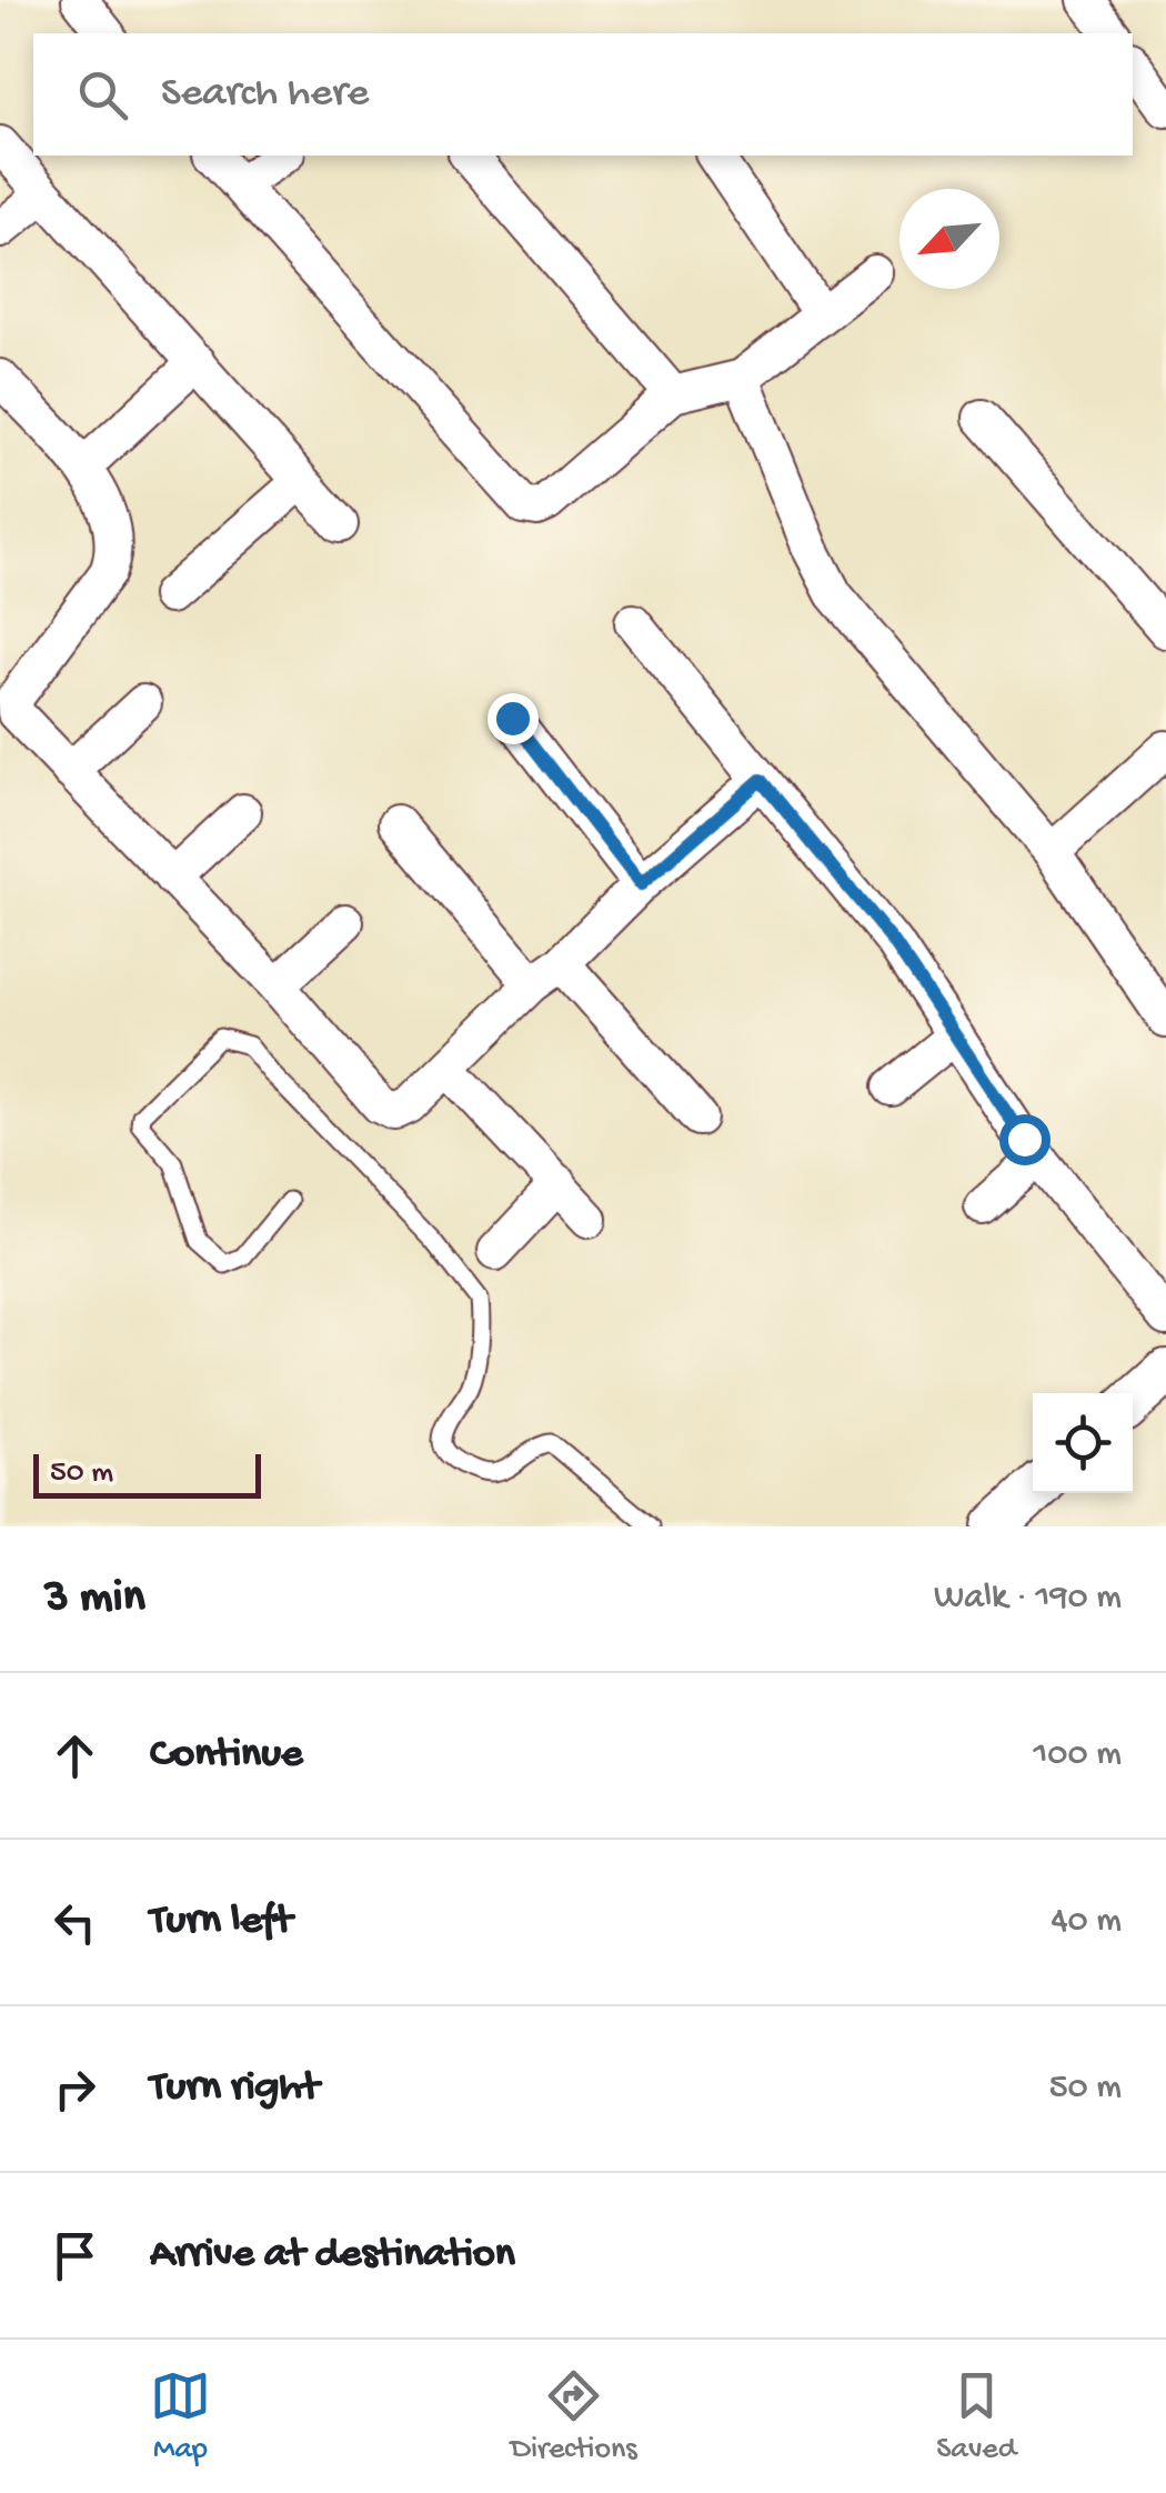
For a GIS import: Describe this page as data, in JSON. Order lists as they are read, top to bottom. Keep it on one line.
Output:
{"scale_bar":"50 m","north":"bottom left","page":{"search":"Search here","scale":"50 m","heading":["3 min","Walk · 190 m"],"list":[["Continue","100 m"],["Turn left","40 m"],["Turn right","50 m"],"Arrive at destination"],"nav":["Map","Directions","Saved"]}}
